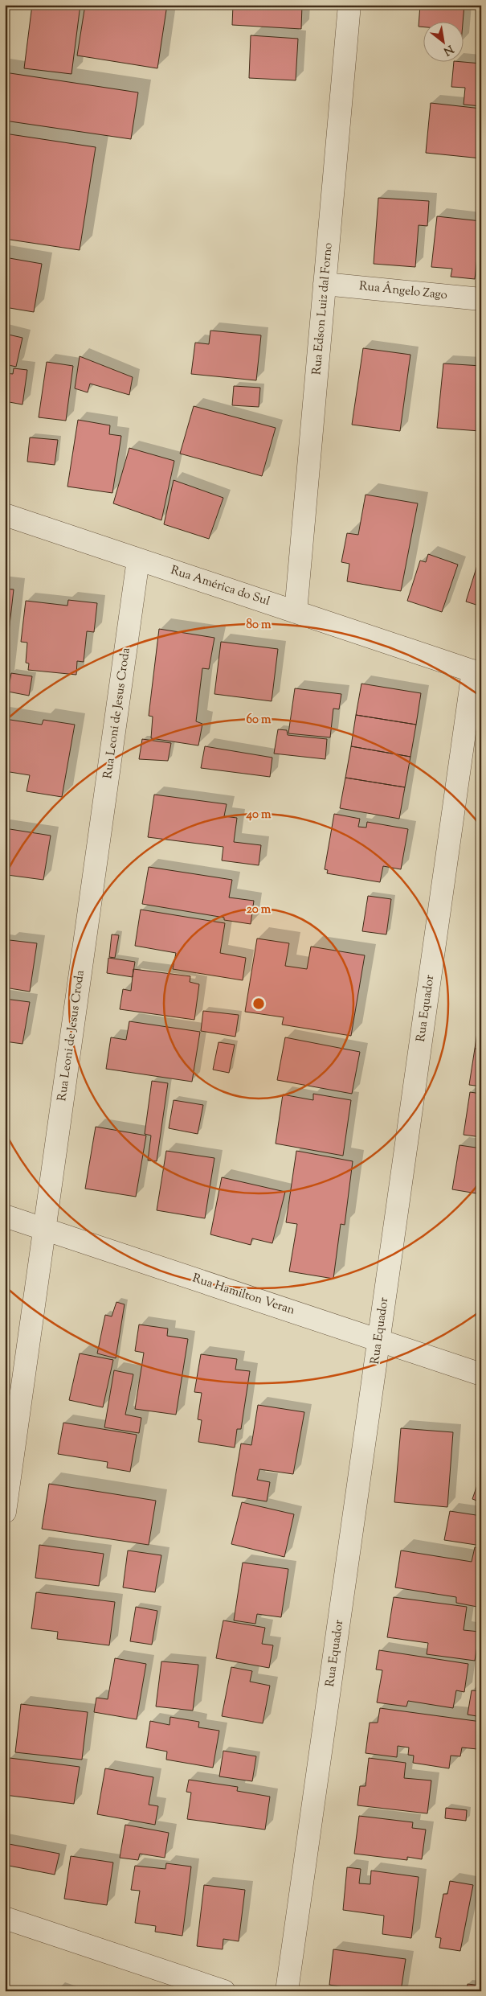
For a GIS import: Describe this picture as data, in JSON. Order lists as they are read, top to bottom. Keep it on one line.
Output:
{"streets":{"street":["Rua Ângelo Zago","Rua Edson Luiz dal Forno","Rua América do Sul","Rua Leoni de Jesus Croda","Rua Equador","Rua Hamilton Veran"]},"crossings":[["Rua Ângelo Zago","Rua Edson Luiz dal Forno"],["Rua Edson Luiz dal Forno","Rua América do Sul"],["Rua América do Sul","Rua Leoni de Jesus Croda"],["Rua América do Sul","Rua Equador"],["Rua Leoni de Jesus Croda","Rua Hamilton Veran"],["Rua Equador","Rua Hamilton Veran"]],"north":"bottom right","rings":["80 m","60 m","40 m","20 m"]}
